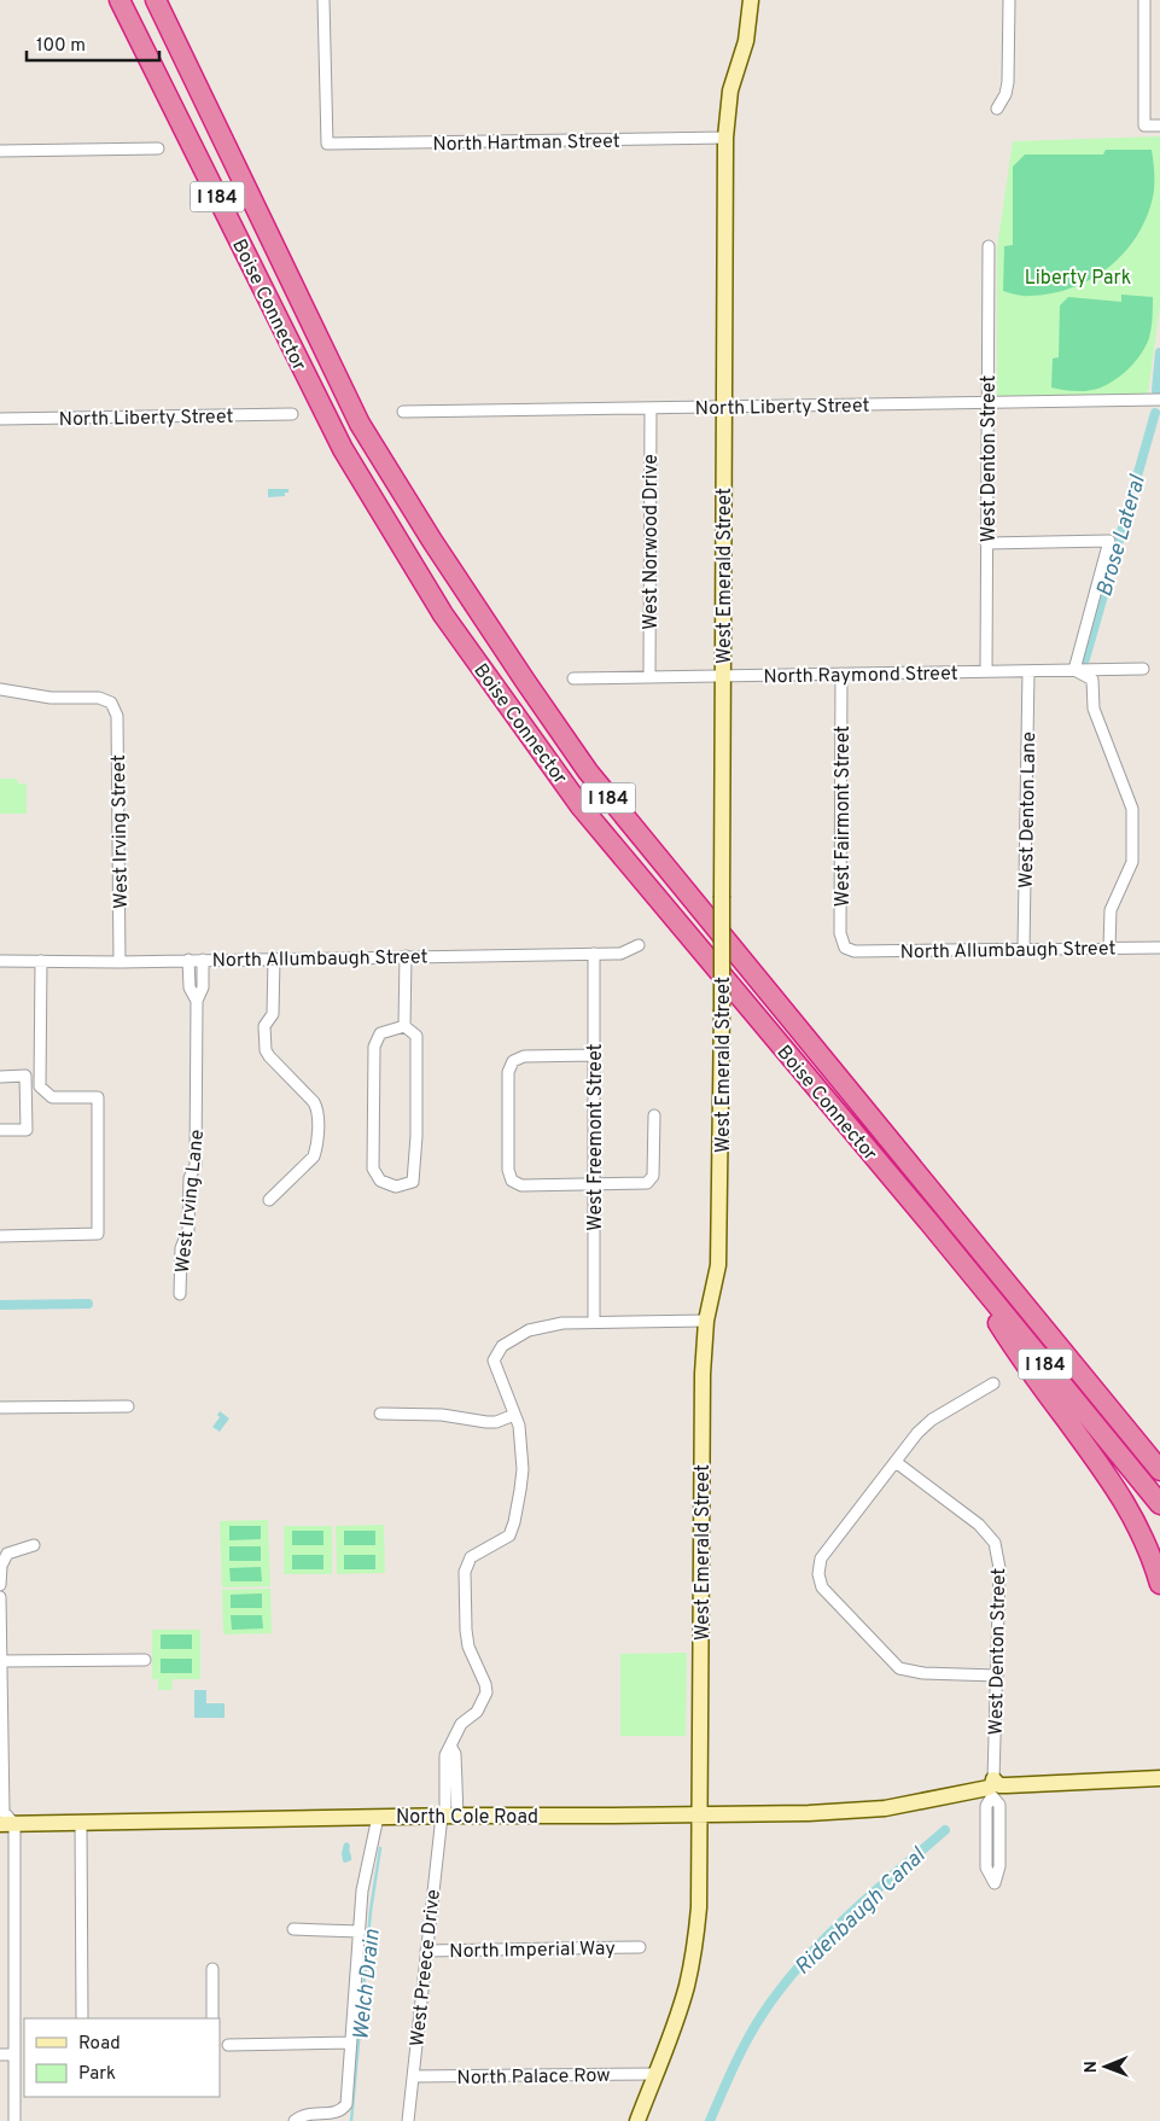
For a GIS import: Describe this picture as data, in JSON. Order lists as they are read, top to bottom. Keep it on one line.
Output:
{"streets":{"highway":["I 184","Boise Connector"],"main road":["West Emerald Street","North Cole Road"],"street":["North Hartman Street","North Liberty Street","West Denton Street","West Norwood Drive","North Raymond Street","West Denton Lane","West Fairmont Street","West Irving Street","North Allumbaugh Street","West Freemont Street","West Irving Lane","North Imperial Way","West Preece Drive","North Palace Row"]},"crossings":[["North Hartman Street","West Emerald Street"],["North Liberty Street","West Denton Street"],["North Liberty Street","West Norwood Drive"],["North Liberty Street","West Emerald Street"],["West Denton Street","North Raymond Street"],["West Denton Street","North Cole Road"],["West Norwood Drive","North Raymond Street"],["West Emerald Street","North Raymond Street"],["West Emerald Street","North Cole Road"],["West Emerald Street","North Palace Row"],["North Raymond Street","West Denton Lane"],["North Raymond Street","West Fairmont Street"],["West Denton Lane","North Allumbaugh Street"],["West Fairmont Street","North Allumbaugh Street"],["West Irving Street","North Allumbaugh Street"],["North Allumbaugh Street","West Freemont Street"],["North Allumbaugh Street","West Irving Lane"],["North Cole Road","West Preece Drive"],["North Imperial Way","West Preece Drive"],["West Preece Drive","North Palace Row"]],"water":["Brose Lateral","Ridenbaugh Canal","Welch Drain"],"parks":["Liberty Park"],"legend":["Road","Park"],"scale_bar":"100 m","north":"left"}
